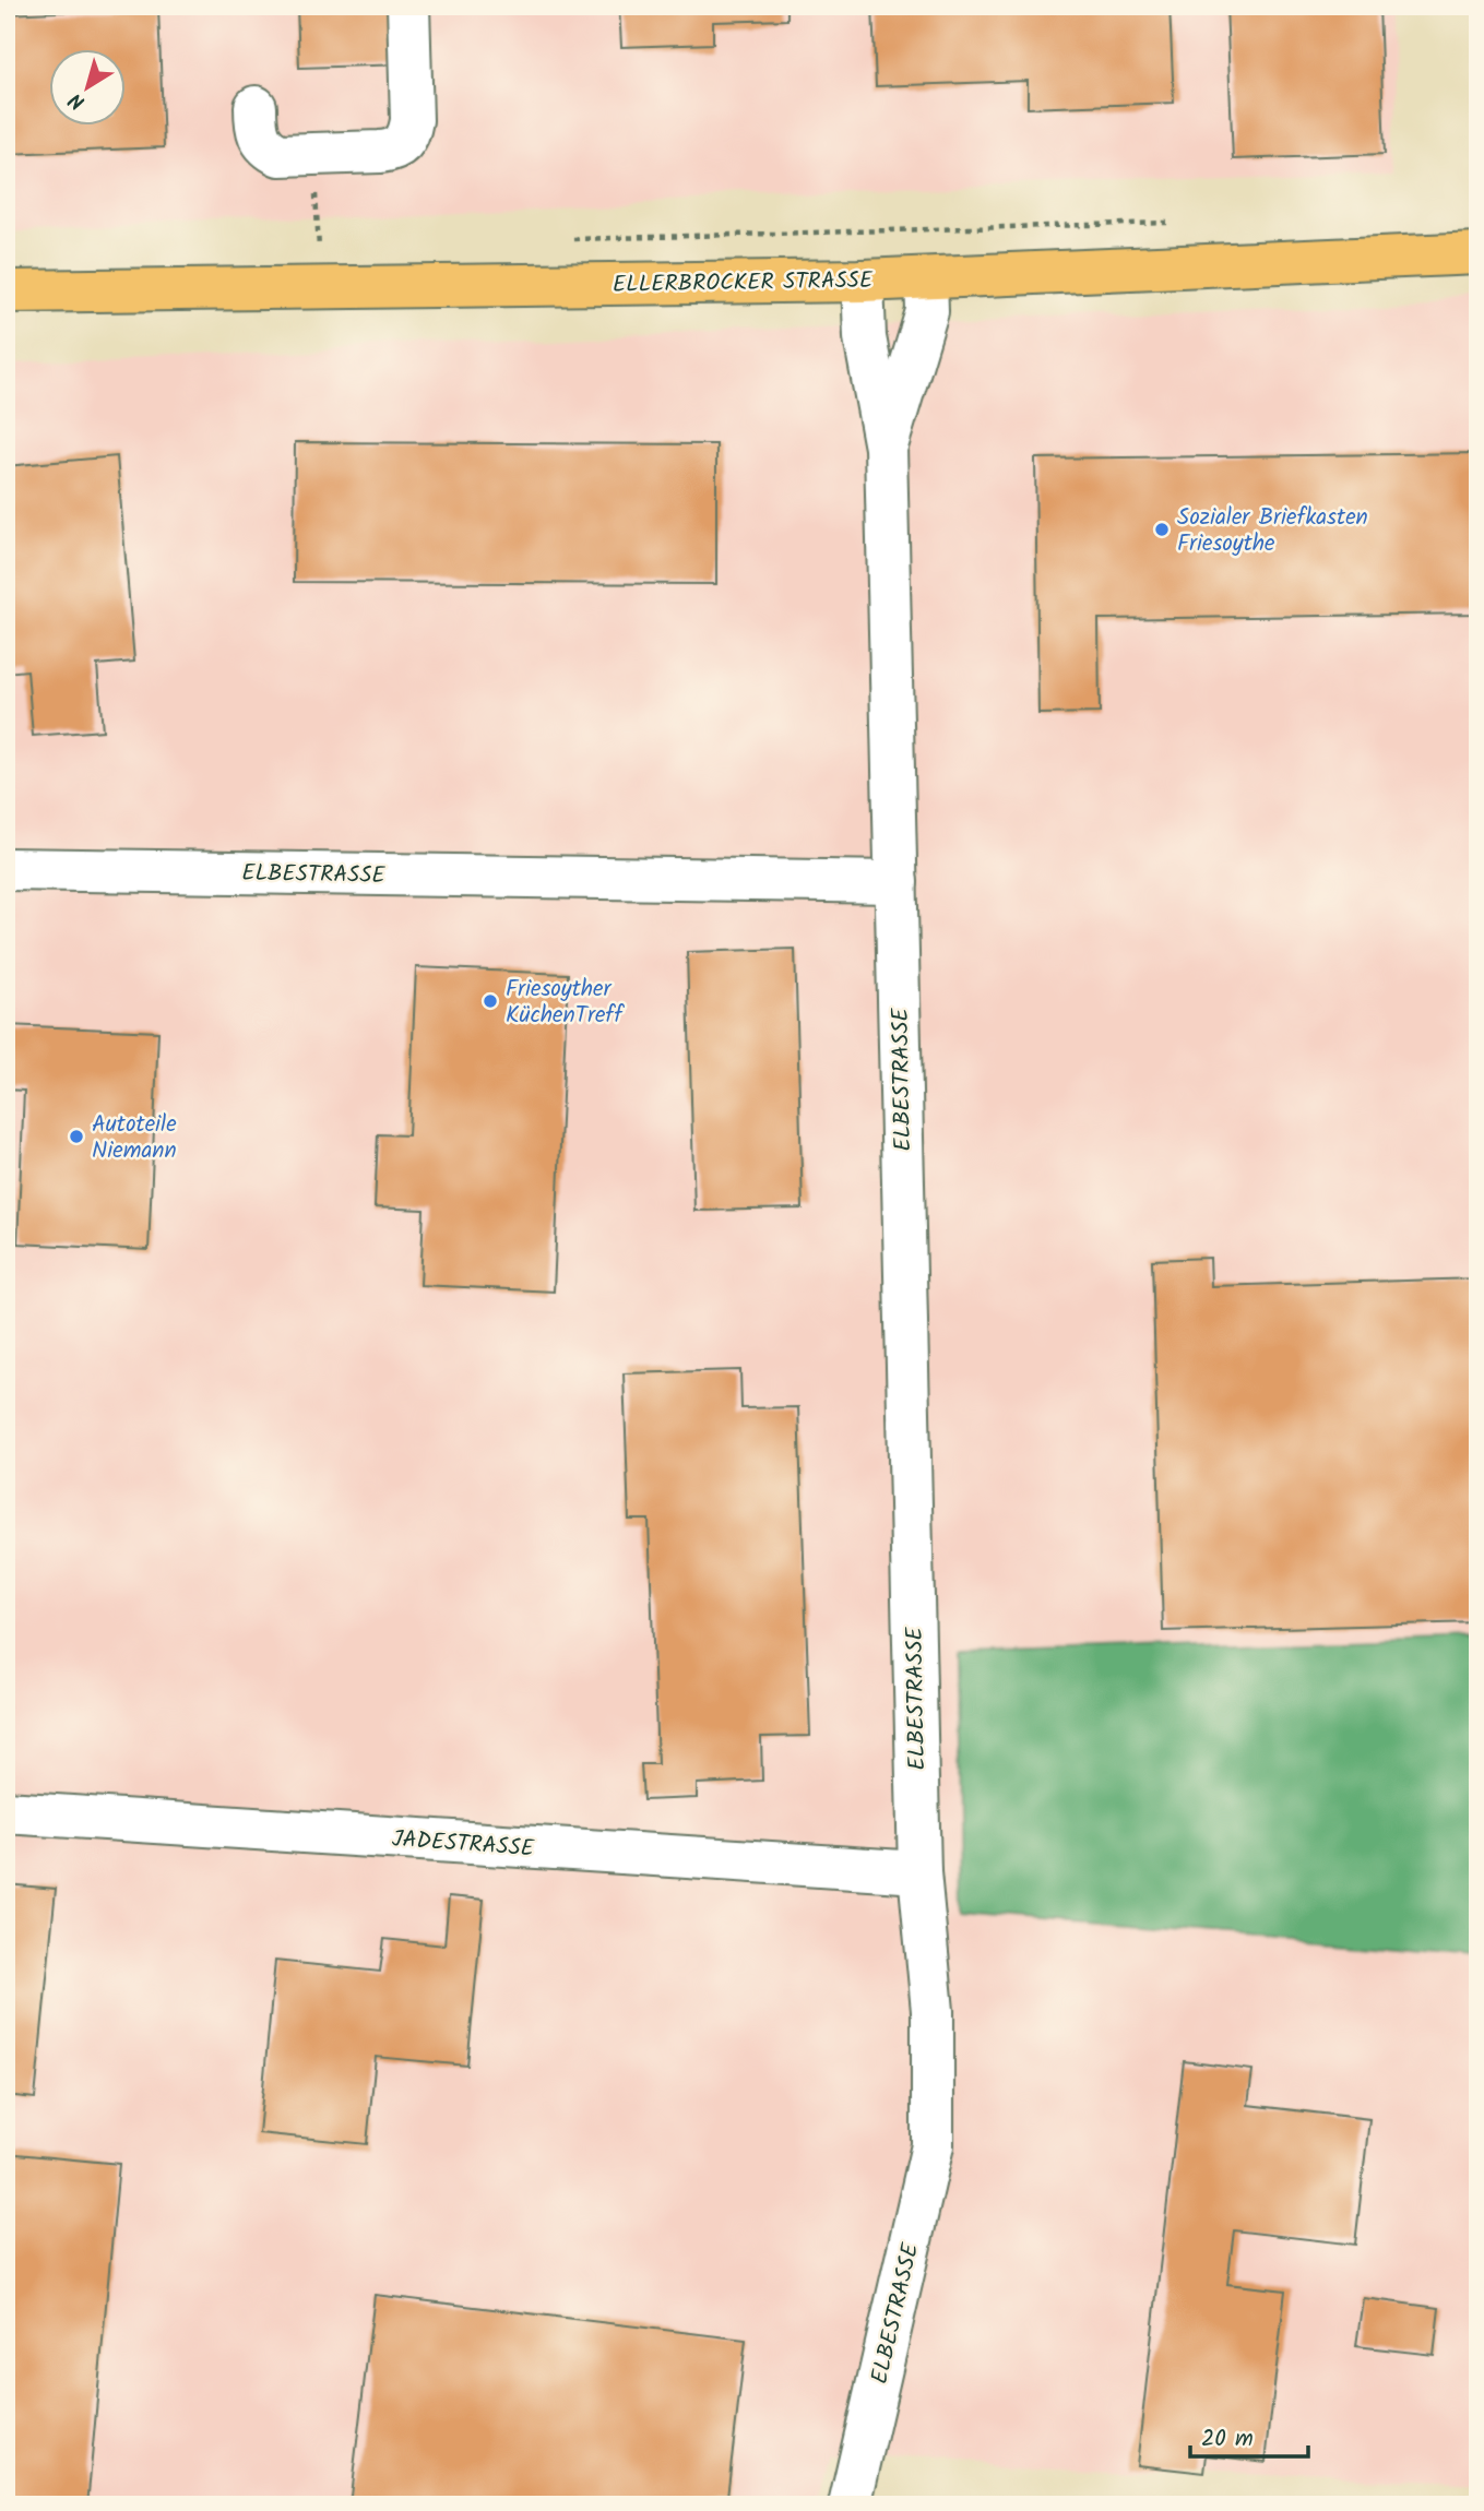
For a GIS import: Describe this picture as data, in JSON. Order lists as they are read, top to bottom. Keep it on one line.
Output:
{"streets":{"main road":["ELLERBROCKER STRASSE"],"street":["ELBESTRASSE","JADESTRASSE"]},"crossings":[["ELLERBROCKER STRASSE","ELBESTRASSE"],["ELBESTRASSE","JADESTRASSE"]],"places":["Sozialer Briefkasten Friesoythe","Friesoyther KüchenTreff","Autoteile Niemann"],"scale_bar":"20 m","north":"bottom left"}
